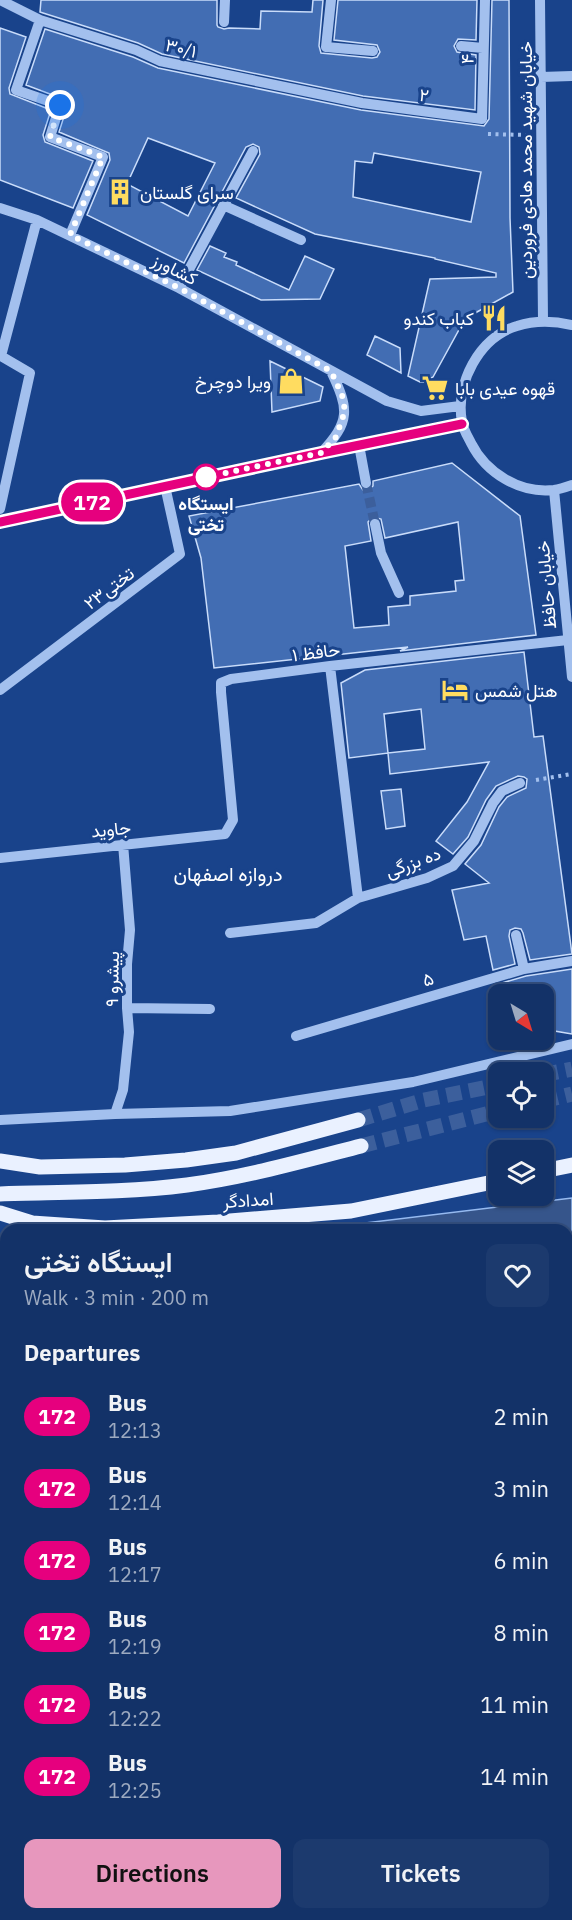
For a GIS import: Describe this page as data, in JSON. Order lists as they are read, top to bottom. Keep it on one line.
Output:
{"streets":{"main road":["امدادگر"],"street":["۳۰/۱","۴","۲","خیابان شهید محمد هادی فروردین","کشاورز","خیابان حافظ","تختی۲۳","حافظ ۱","جاوید","ده بزرگی","پیشرو ۹","۵"]},"crossings":[["۳۰/۱","۲"],["۴","۲"],["خیابان حافظ","حافظ ۱"],["حافظ ۱","جاوید"],["جاوید","پیشرو ۹"]],"districts":["دروازه اصفهان"],"places":{"building":["سرای گلستان"],"restaurant":["کباب کندو"],"shop":["ویرا دوچرخ"],"supermarket":["قهوه عیدی بابا"],"other":["ایستگاه تختی"],"hotel":["هتل شمس"]},"lines":["bus line 172"],"north":"bottom right","page":{"on_map":"172","heading":[["ایستگاه تختی","Walk · 3 min · 200 m"],"Departures"],"list":[{"mark":"172","name":"Bus","note":"12:13","value":"2 min"},{"mark":"172","name":"Bus","note":"12:14","value":"3 min"},{"mark":"172","name":"Bus","note":"12:17","value":"6 min"},{"mark":"172","name":"Bus","note":"12:19","value":"8 min"},{"mark":"172","name":"Bus","note":"12:22","value":"11 min"},{"mark":"172","name":"Bus","note":"12:25","value":"14 min"}],"buttons":["Directions","Tickets"]}}
